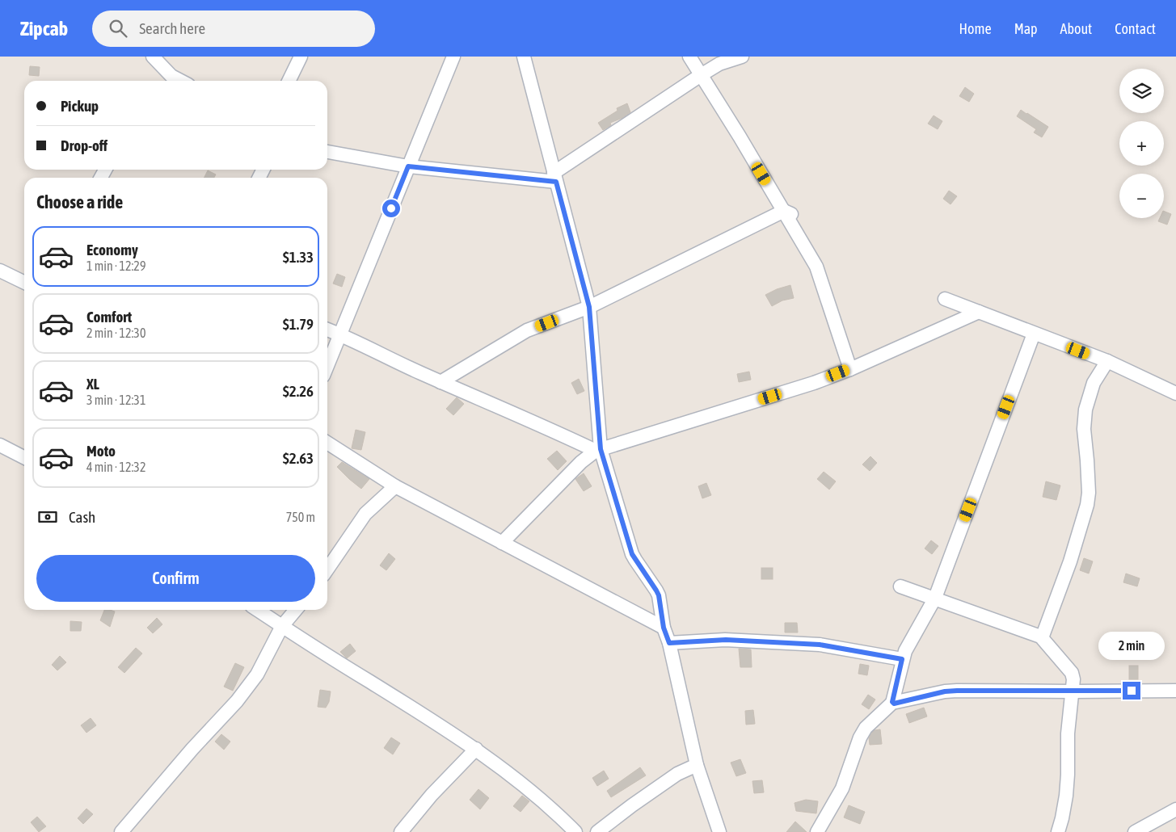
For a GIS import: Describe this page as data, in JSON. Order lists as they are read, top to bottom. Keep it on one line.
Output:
{"page":{"header":"Zipcab","search":"Search here","nav":["Home","Map","About","Contact"],"map_buttons":["+","−"],"banner":["Pickup","Drop-off"],"heading":"Choose a ride","list":[{"name":"Economy","note":"1 min · 12:29","value":"$1.33"},{"name":"Comfort","note":"2 min · 12:30","value":"$1.79"},{"name":"XL","note":"3 min · 12:31","value":"$2.26"},{"name":"Moto","note":"4 min · 12:32","value":"$2.63"}],"pay":["Cash","750 m"],"buttons":"Confirm","bubble":"2 min"}}
